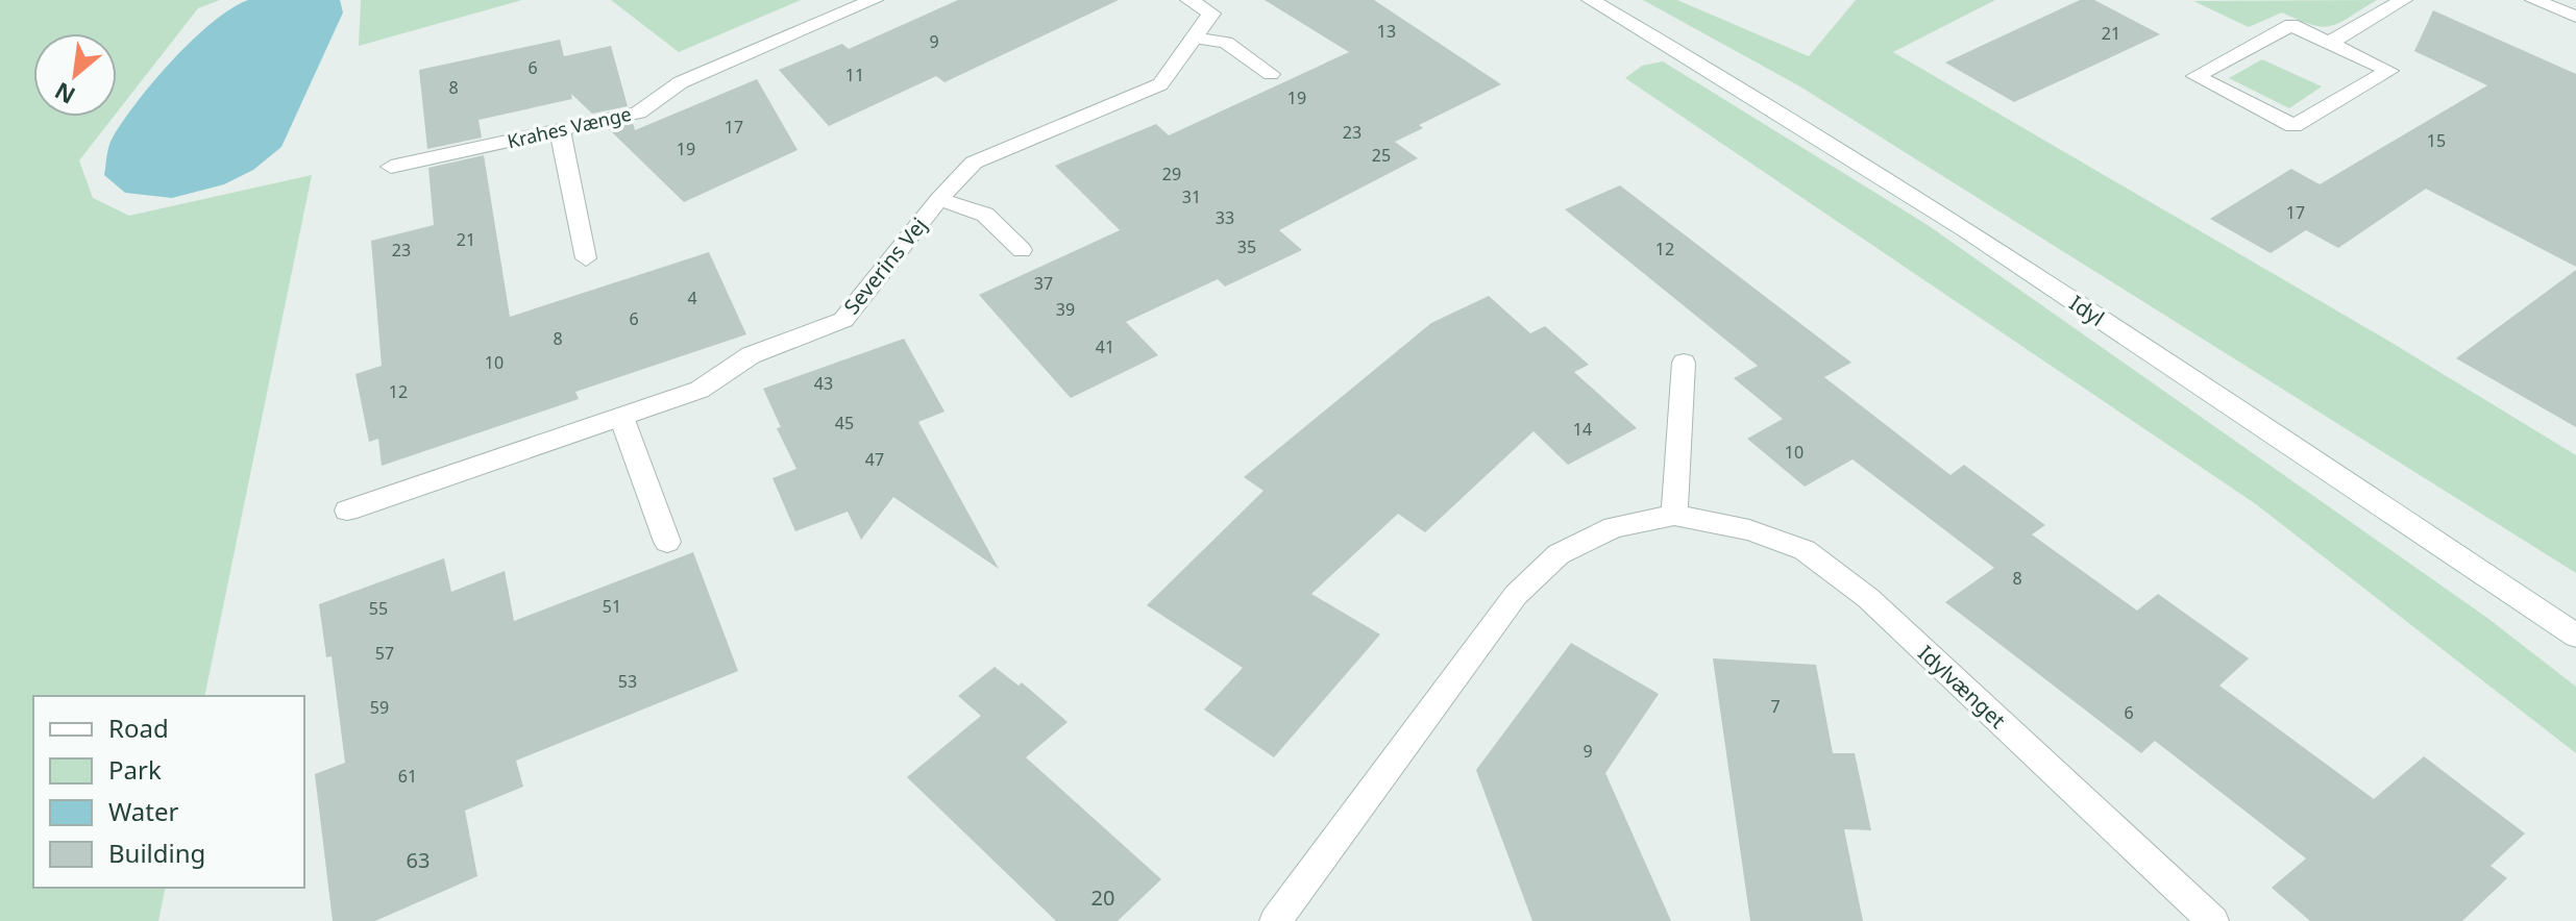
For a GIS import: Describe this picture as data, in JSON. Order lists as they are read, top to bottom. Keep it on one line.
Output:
{"streets":{"street":["Krahes Vænge","Severins Vej","Idyl","Idylvænget"]},"house_numbers":["13","21","9","6","11","8","19","17","23","15","19","25","29","31","17","33","21","35","12","23","37","4","39","6","8","41","10","43","12","45","14","10","47","8","51","55","57","53","7","59","6","9","61","63","20"],"legend":["Road","Park","Water","Building"],"north":"bottom left"}
